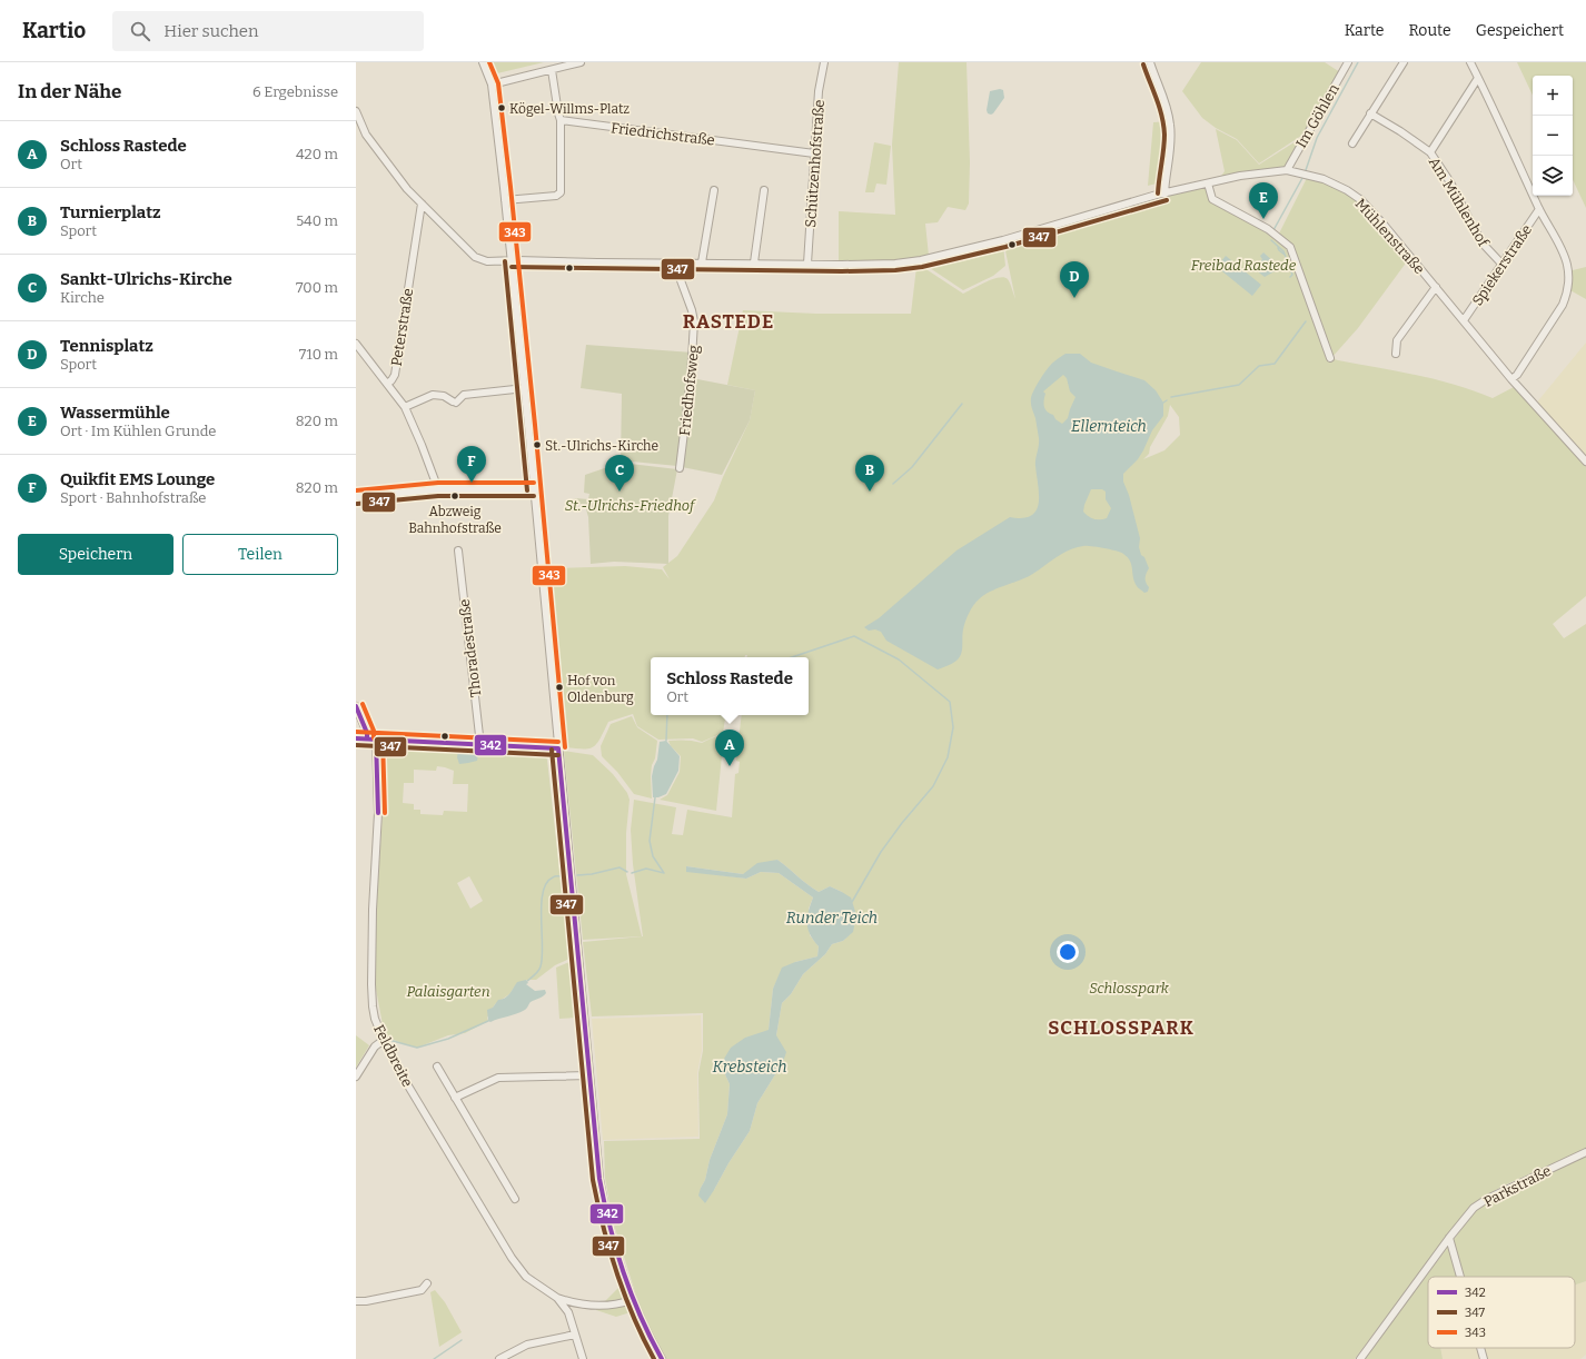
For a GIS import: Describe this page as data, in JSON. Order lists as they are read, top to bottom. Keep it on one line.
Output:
{"streets":{"street":["Im Göhlen","Friedrichstraße","Schützenhofstraße","Am Mühlenhof","Mühlenstraße","Spiekerstraße","Peterstraße","Friedhofsweg","Thoradestraße","Feldbreite","Parkstraße"]},"crossings":[["Im Göhlen","Mühlenstraße"],["Friedrichstraße","Schützenhofstraße"],["Schützenhofstraße","Mühlenstraße"],["Am Mühlenhof","Spiekerstraße"],["Mühlenstraße","Spiekerstraße"],["Mühlenstraße","Peterstraße"],["Mühlenstraße","Friedhofsweg"]],"districts":["RASTEDE","SCHLOSSPARK"],"water":["Ellernteich","Runder Teich","Krebsteich"],"parks":["Freibad Rastede","St.-Ulrichs-Friedhof","Schlosspark","Palaisgarten"],"places":["Kögel-Willms-Platz","St.-Ulrichs-Kirche","Abzweig Bahnhofstraße","Hof von Oldenburg"],"lines":["transit line 343","transit line 347","transit line 342"],"legend":["342","347","343"],"page":{"header":"Kartio","search":"Hier suchen","nav":["Karte","Route","Gespeichert"],"heading":["In der Nähe","6 Ergebnisse"],"map_buttons":["+","−"],"list":[{"mark":"A","name":"Schloss Rastede","note":"Ort","value":"420 m"},{"mark":"B","name":"Turnierplatz","note":"Sport","value":"540 m"},{"mark":"C","name":"Sankt-Ulrichs-Kirche","note":"Kirche","value":"700 m"},{"mark":"D","name":"Tennisplatz","note":"Sport","value":"710 m"},{"mark":"E","name":"Wassermühle","note":"Ort · Im Kühlen Grunde","value":"820 m"},{"mark":"F","name":"Quikfit EMS Lounge","note":"Sport · Bahnhofstraße","value":"820 m"}],"pins":["E","D","F","B","C","A"],"buttons":["Speichern","Teilen"],"popup":["Schloss Rastede","Ort"]}}
